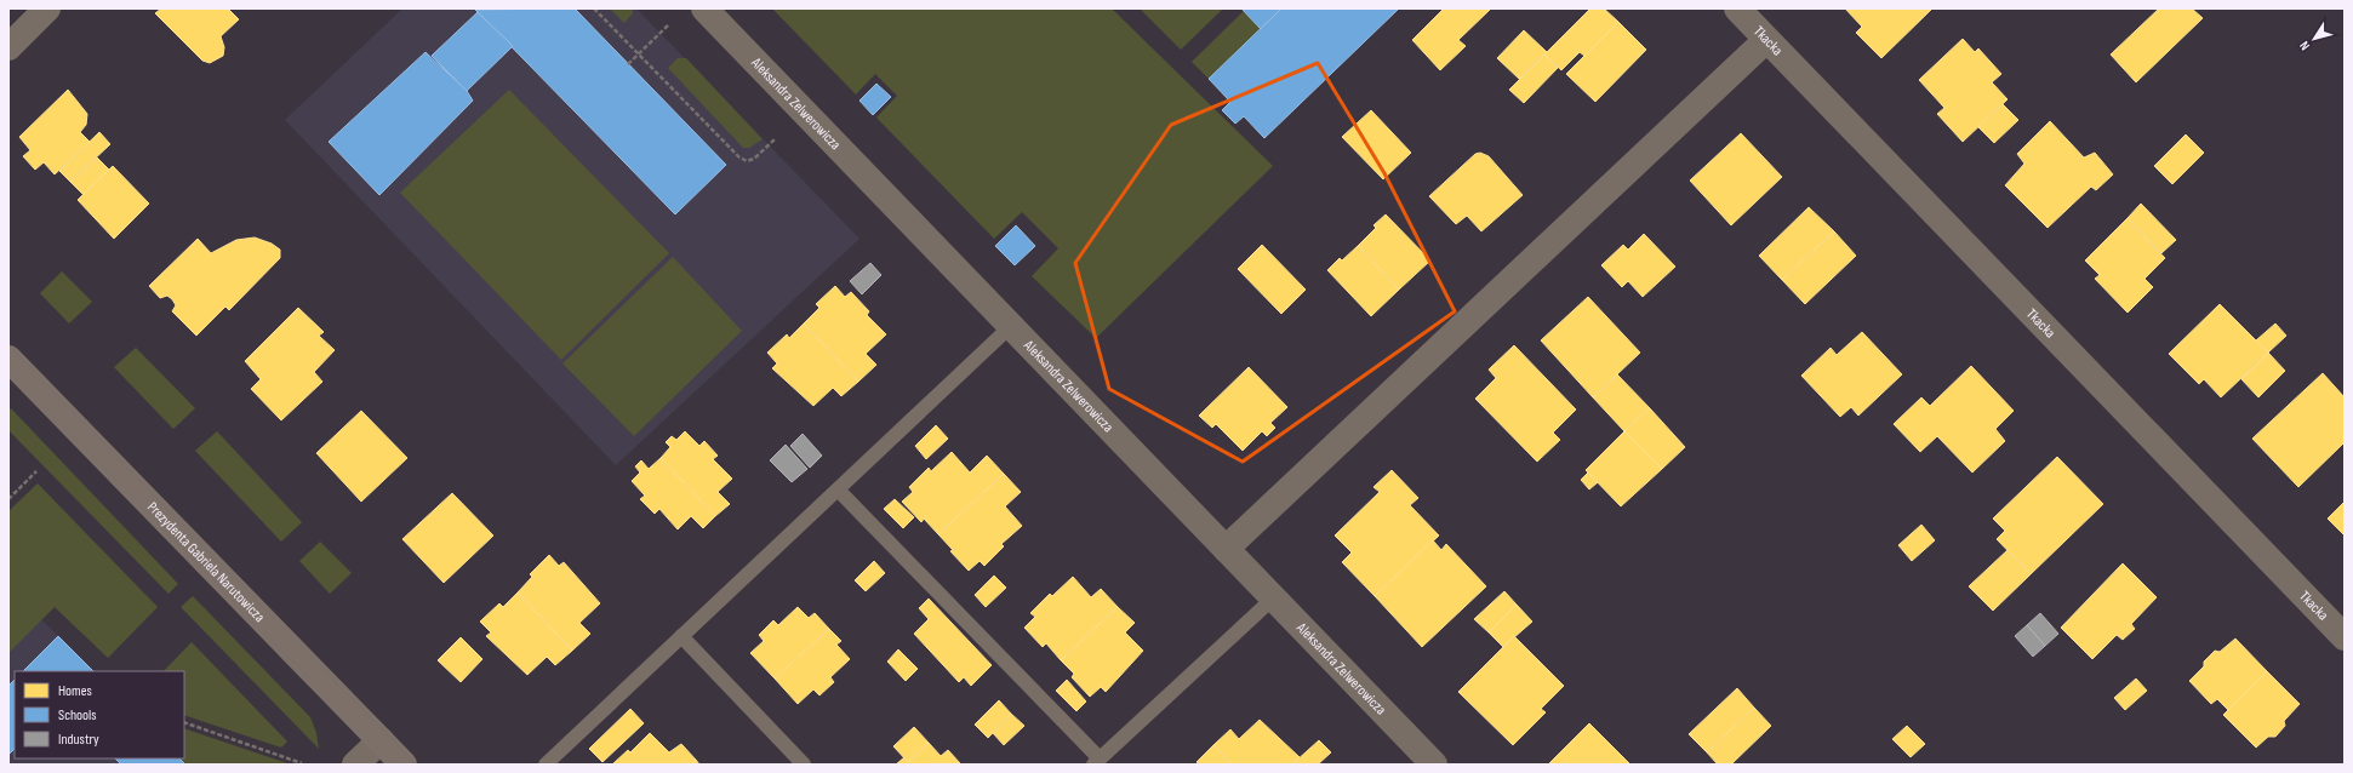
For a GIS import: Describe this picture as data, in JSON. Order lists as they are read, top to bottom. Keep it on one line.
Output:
{"streets":{"street":["Tkacka","Aleksandra Zelwerowicza","Prezydenta Gabriela Narutowicza"]},"legend":["Homes","Schools","Industry"],"north":"bottom left"}
